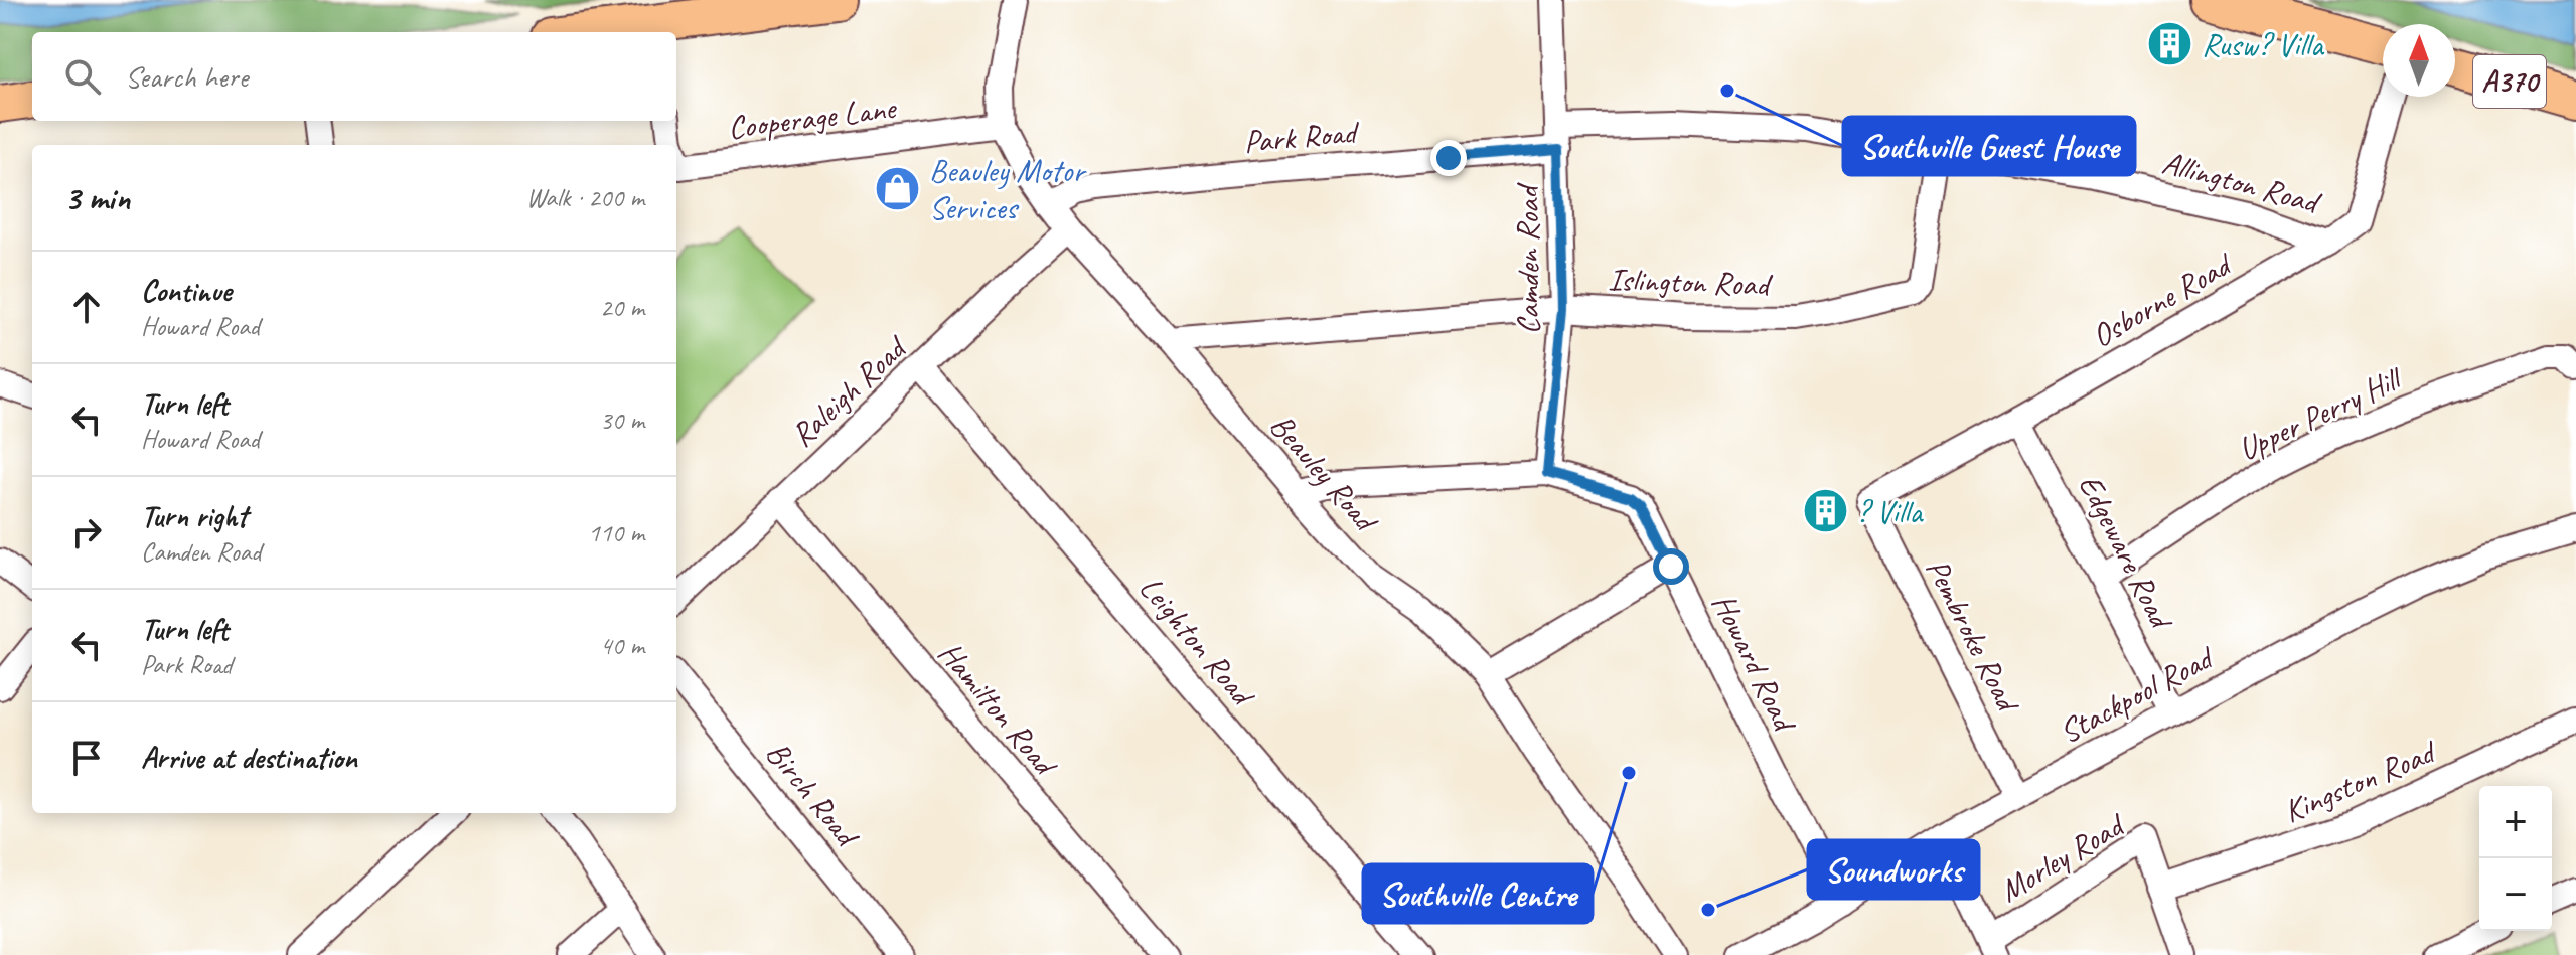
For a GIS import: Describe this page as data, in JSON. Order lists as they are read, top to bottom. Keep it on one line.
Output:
{"streets":{"highway":["A370"],"street":["Cooperage Lane","Park Road","Allington Road","Camden Road","Islington Road","Osborne Road","Raleigh Road","Upper Perry Hill","Beauley Road","Edgeware Road","Pembroke Road","Leighton Road","Howard Road","Stackpool Road","Hamilton Road","Kingston Road","Birch Road","Morley Road"]},"crossings":[["Cooperage Lane","Beauley Road"],["Park Road","Allington Road"],["Park Road","Camden Road"],["Park Road","Beauley Road"],["Allington Road","Camden Road"],["Allington Road","Islington Road"],["Allington Road","Osborne Road"],["Camden Road","Islington Road"],["Camden Road","Howard Road"],["Islington Road","Beauley Road"],["Osborne Road","Edgeware Road"],["Osborne Road","Pembroke Road"],["Raleigh Road","Beauley Road"],["Raleigh Road","Leighton Road"],["Raleigh Road","Hamilton Road"],["Upper Perry Hill","Edgeware Road"],["Beauley Road","Howard Road"],["Edgeware Road","Stackpool Road"],["Pembroke Road","Stackpool Road"],["Howard Road","Stackpool Road"],["Kingston Road","Morley Road"]],"places":{"building":["Rusw? Villa","? Villa"],"other":["Southville Guest House","Southville Centre","Soundworks"],"shop":["Beauley Motor Services"]},"north":"top","page":{"search":"Search here","heading":["3 min","Walk · 200 m"],"list":[["Continue","Howard Road","20 m"],["Turn left","Howard Road","30 m"],["Turn right","Camden Road","110 m"],["Turn left","Park Road","40 m"],"Arrive at destination"],"map_buttons":["+","−"]}}
